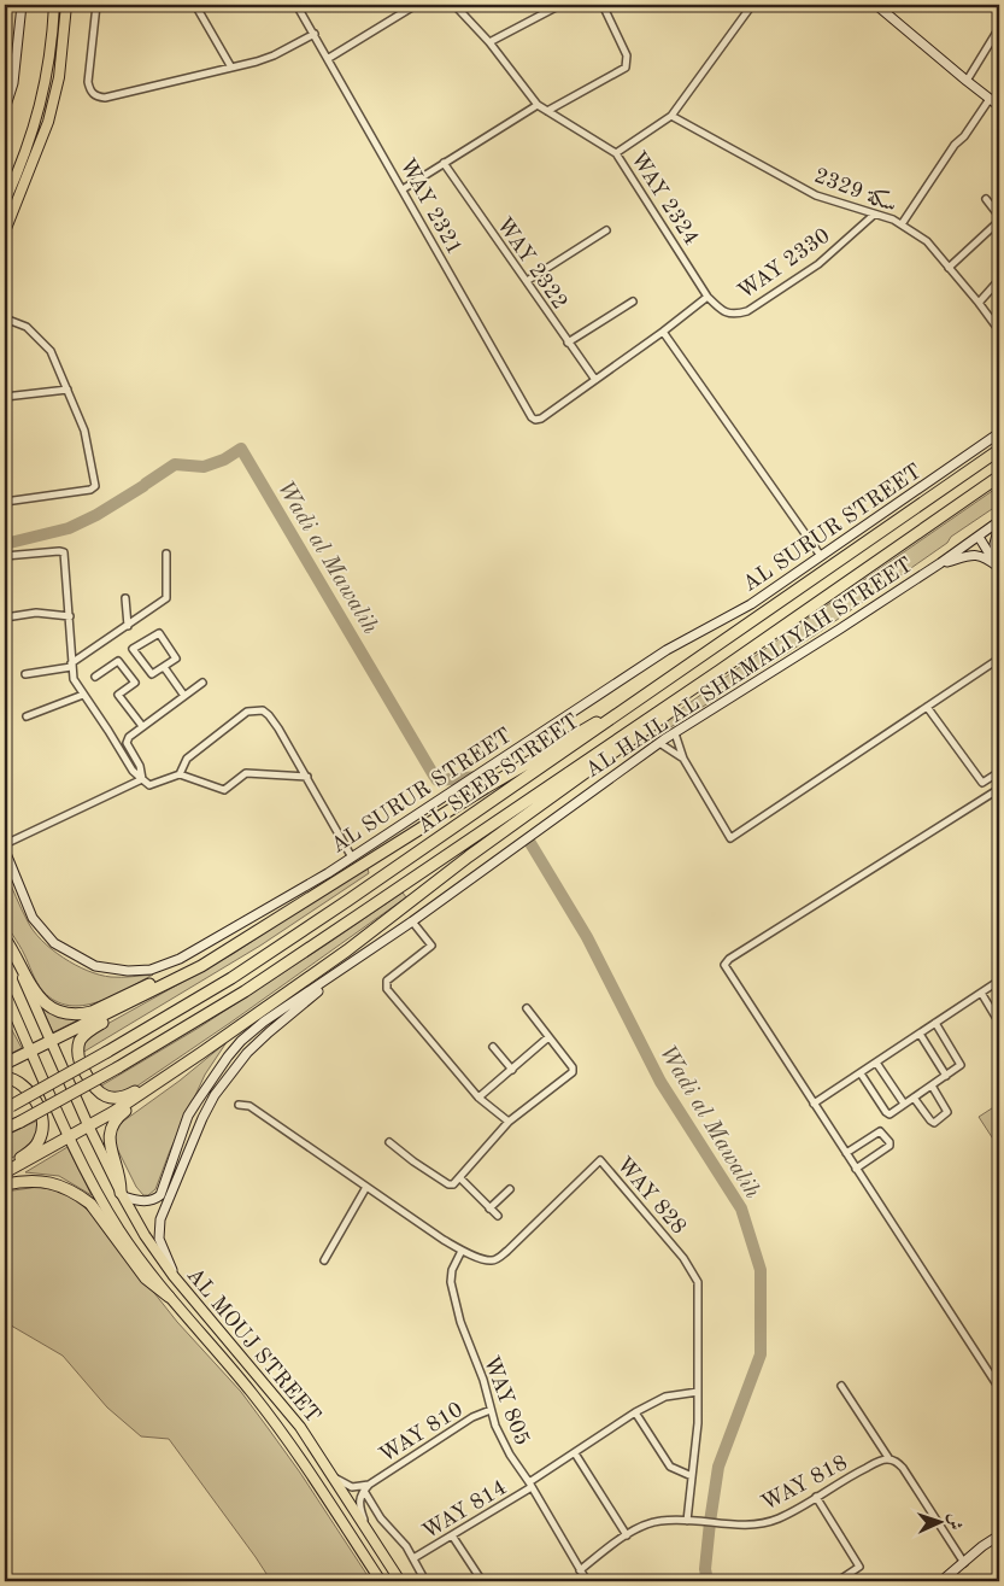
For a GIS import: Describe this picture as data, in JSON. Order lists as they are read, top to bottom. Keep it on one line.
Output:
{"streets":{"highway":["AL SEEB STREET"],"main road":["AL MOUJ STREET"],"street":["سكة 2329","WAY 2324","WAY 2321","WAY 2322","WAY 2330","AL SURUR STREET","AL HAIL AL SHAMALIYAH STREET","WAY 828","WAY 805","WAY 810","WAY 818","WAY 814"]},"crossings":[["سكة 2329","WAY 2330"],["WAY 2324","WAY 2330"],["WAY 2321","WAY 2322"],["AL HAIL AL SHAMALIYAH STREET","AL MOUJ STREET"],["WAY 828","WAY 805"],["AL MOUJ STREET","WAY 810"],["WAY 805","WAY 810"],["WAY 805","WAY 818"],["WAY 805","WAY 814"]],"water":["Wadi al Mawalih"],"north":"right"}
